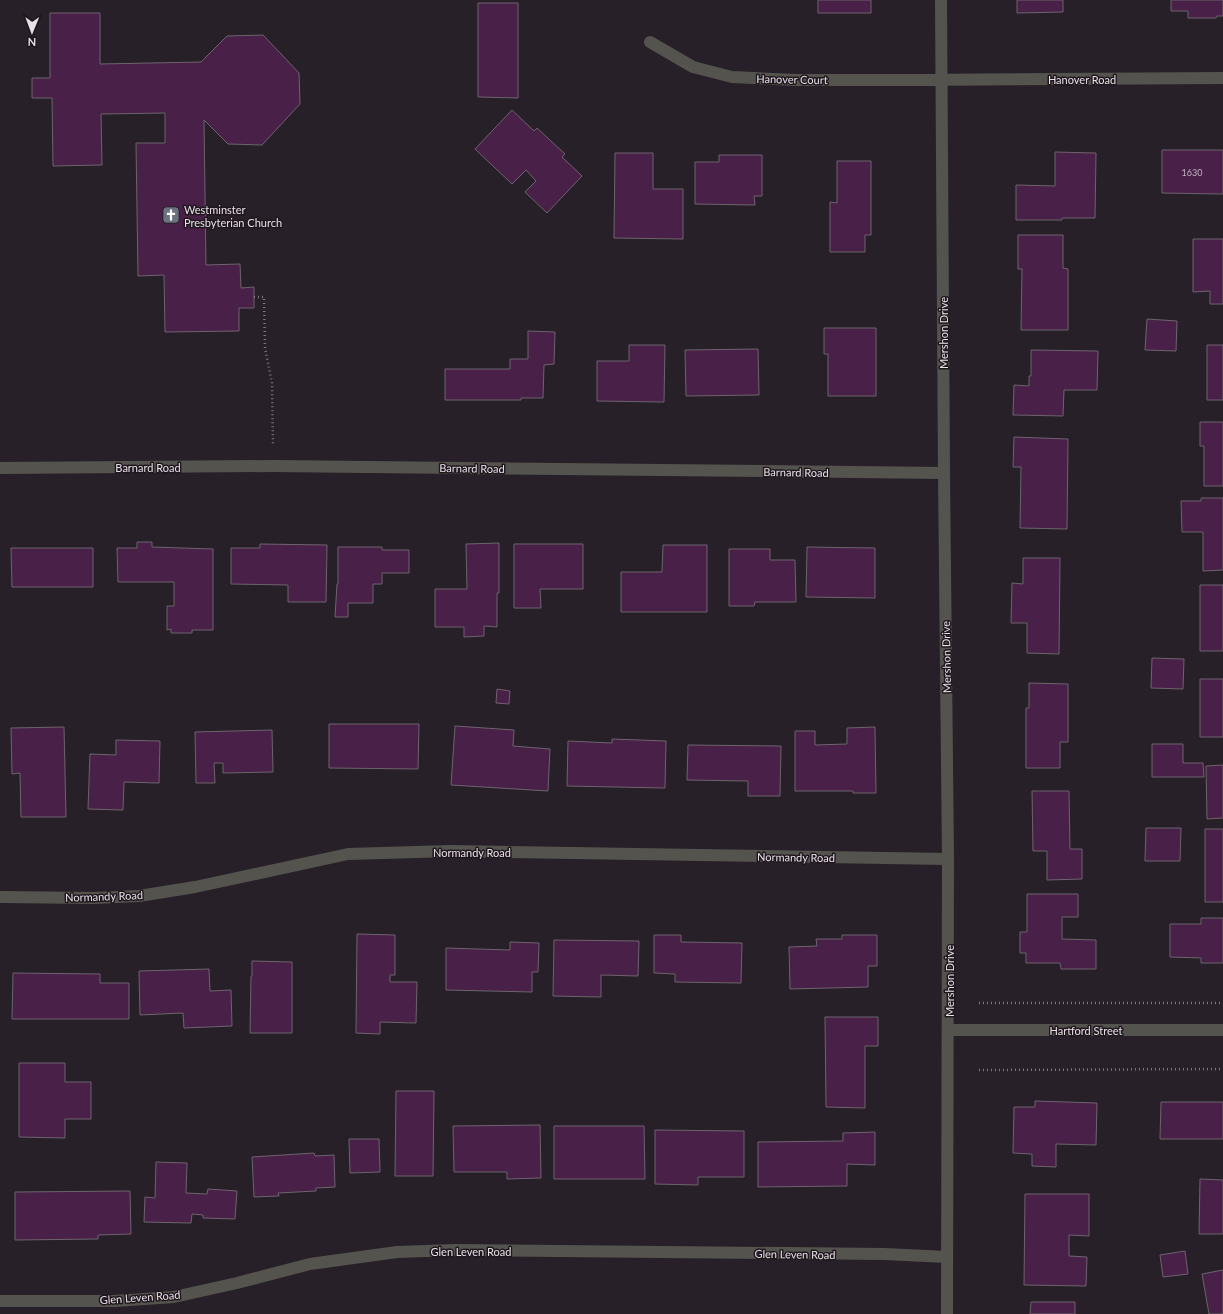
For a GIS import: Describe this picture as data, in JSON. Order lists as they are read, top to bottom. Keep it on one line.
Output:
{"streets":{"street":["Hanover Court","Hanover Road","Mershon Drive","Barnard Road","Normandy Road","Hartford Street","Glen Leven Road"]},"crossings":[["Hanover Court","Hanover Road"],["Hanover Court","Mershon Drive"],["Hanover Road","Mershon Drive"],["Mershon Drive","Barnard Road"],["Mershon Drive","Normandy Road"],["Mershon Drive","Hartford Street"],["Mershon Drive","Glen Leven Road"]],"places":{"church":["Westminster Presbyterian Church"]},"house_numbers":["1630"],"north":"bottom"}
